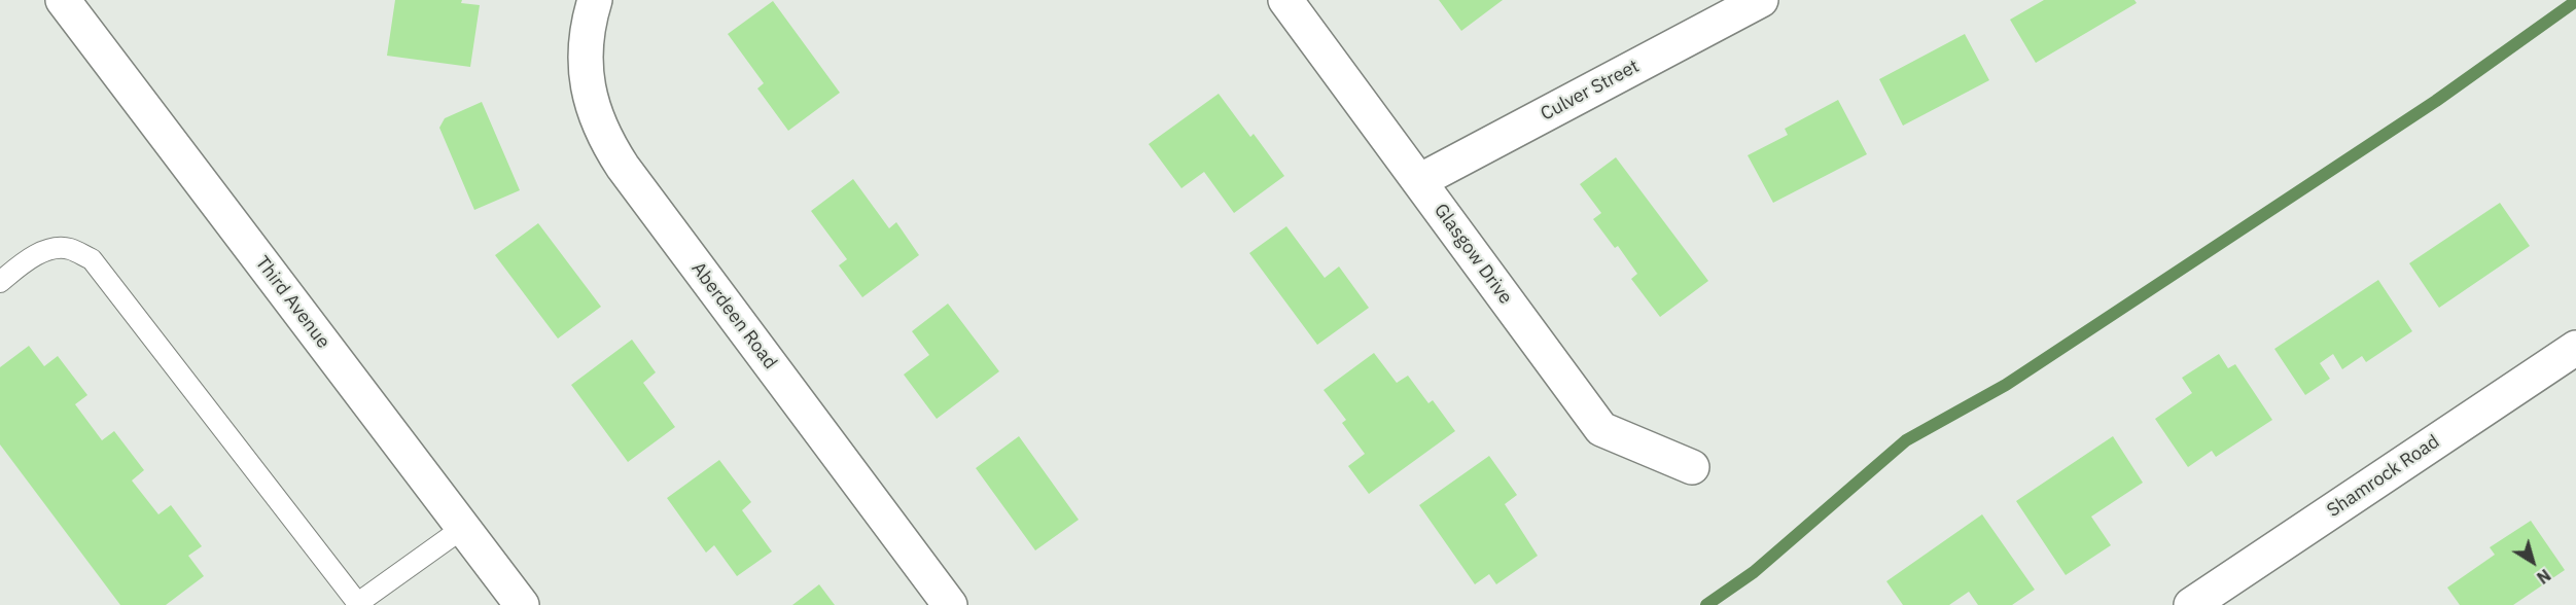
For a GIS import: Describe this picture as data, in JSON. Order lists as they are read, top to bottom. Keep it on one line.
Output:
{"streets":{"street":["Culver Street","Glasgow Drive","Third Avenue","Aberdeen Road","Shamrock Road"]},"crossings":[["Culver Street","Glasgow Drive"]],"north":"bottom right"}
